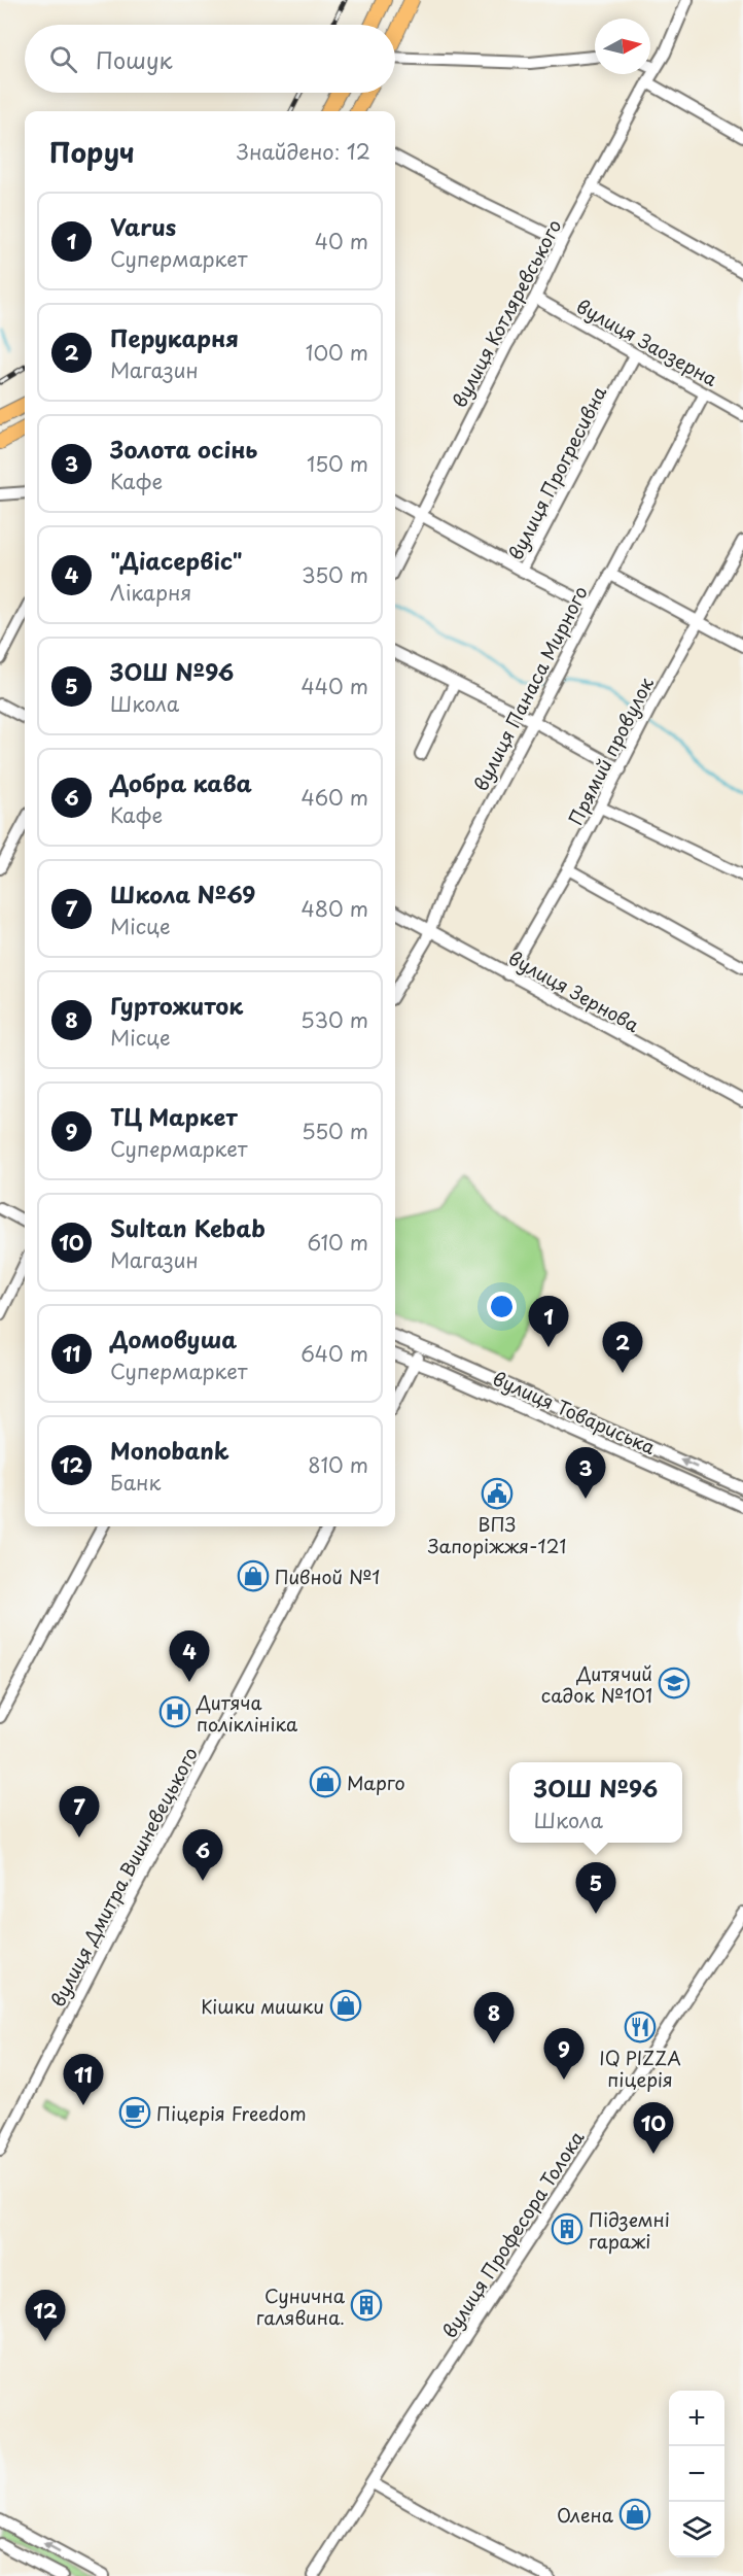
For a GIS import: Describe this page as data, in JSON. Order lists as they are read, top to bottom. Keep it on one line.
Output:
{"streets":{"street":["вулиця Котляревського","вулиця Заозерна","вулиця Прогресивна","вулиця Панаса Мирного","Прямий провулок","вулиця Зернова","вулиця Товариська","вулиця Дмитра Вишневецького","вулиця Професора Толока"]},"crossings":[["вулиця Котляревського","вулиця Заозерна"],["вулиця Заозерна","вулиця Прогресивна"],["вулиця Заозерна","вулиця Панаса Мирного"],["вулиця Прогресивна","вулиця Панаса Мирного"],["вулиця Панаса Мирного","вулиця Зернова"],["Прямий провулок","вулиця Зернова"]],"places":{"public building":["ВПЗ Запоріжжя-121"],"shop":["Пивной №1","Марго","Кішки мишки","Олена"],"school or university":["Дитячий садок №101"],"hospital":["Дитяча поліклініка"],"restaurant":["IQ PIZZA піцерія"],"cafe":["Піцерія Freedom"],"building":["Підземні гаражі","Сунична галявина."]},"north":"right","page":{"search":"Пошук","heading":["Поруч","Знайдено: 12"],"list":[{"mark":"1","name":"Varus","note":"Супермаркет","value":"40 m"},{"mark":"2","name":"Перукарня","note":"Магазин","value":"100 m"},{"mark":"3","name":"Золота осінь","note":"Кафе","value":"150 m"},{"mark":"4","name":"\"Діасервіс\"","note":"Лікарня","value":"350 m"},{"mark":"5","name":"ЗОШ №96","note":"Школа","value":"440 m"},{"mark":"6","name":"Добра кава","note":"Кафе","value":"460 m"},{"mark":"7","name":"Школа №69","note":"Місце","value":"480 m"},{"mark":"8","name":"Гуртожиток","note":"Місце","value":"530 m"},{"mark":"9","name":"ТЦ Маркет","note":"Супермаркет","value":"550 m"},{"mark":"10","name":"Sultan Kebab","note":"Магазин","value":"610 m"},{"mark":"11","name":"Домовуша","note":"Супермаркет","value":"640 m"},{"mark":"12","name":"Monobank","note":"Банк","value":"810 m"}],"pins":["1","2","3","4","7","6","5","8","9","11","10","12"],"popup":["ЗОШ №96","Школа"],"map_buttons":["+","−"]}}
